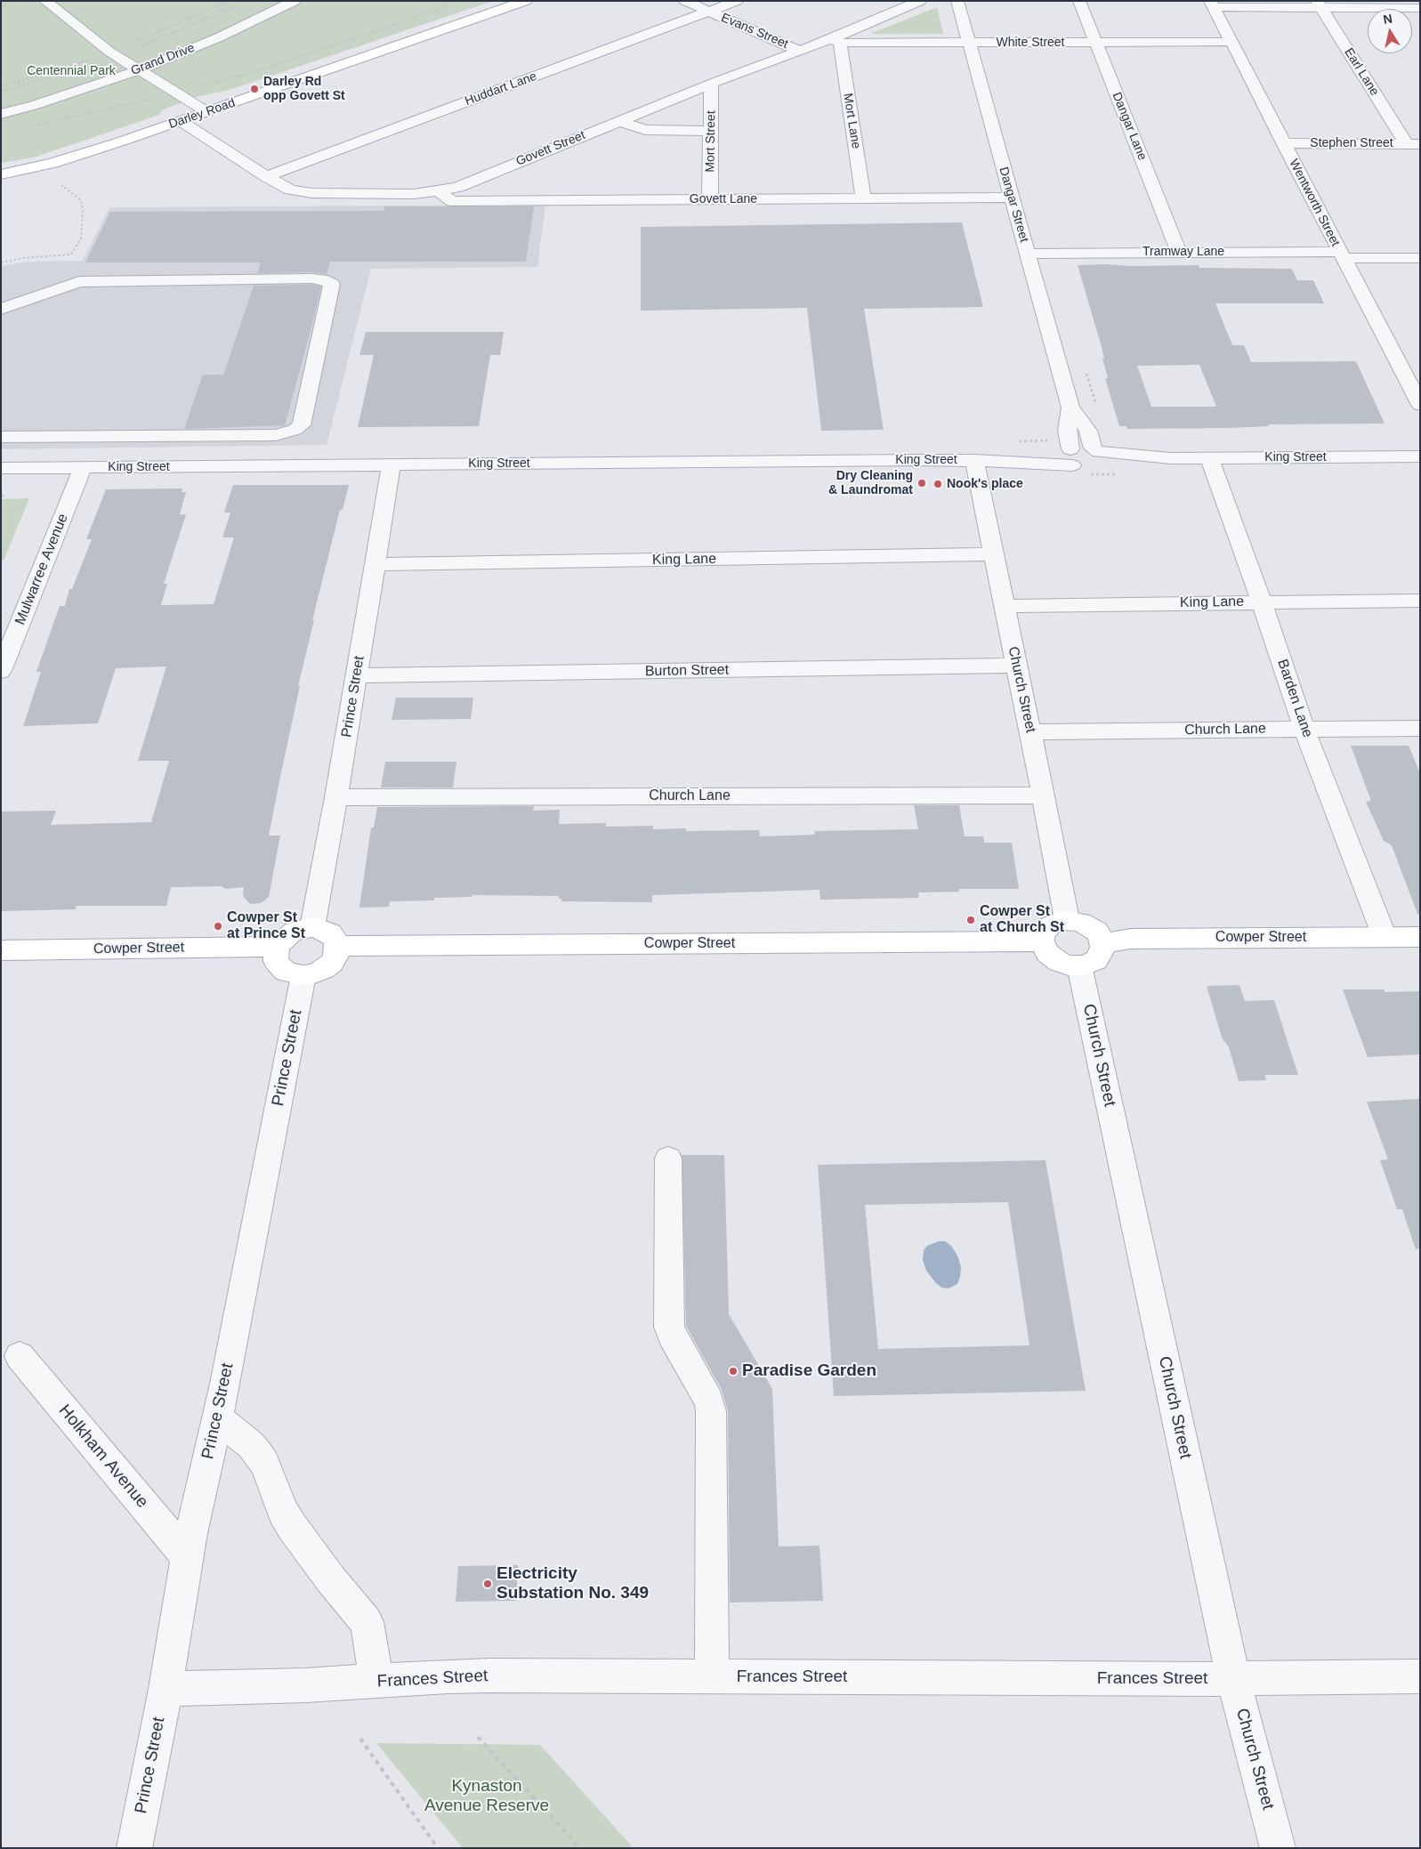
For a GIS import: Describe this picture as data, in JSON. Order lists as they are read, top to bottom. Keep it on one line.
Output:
{"streets":{"main road":["Darley Road","Cowper Street"],"street":["Evans Street","White Street","Grand Drive","Earl Lane","Huddart Lane","Mort Lane","Dangar Lane","Mort Street","Stephen Street","Govett Street","Govett Lane","Wentworth Street","Dangar Street","Tramway Lane","King Street","King Lane","Mulwarree Avenue","Burton Street","Church Street","Prince Street","Barden Lane","Church Lane","Holkham Avenue","Frances Street"]},"crossings":[["Evans Street","Huddart Lane"],["Evans Street","Govett Street"],["White Street","Mort Lane"],["White Street","Dangar Lane"],["White Street","Govett Street"],["White Street","Wentworth Street"],["White Street","Dangar Street"],["Earl Lane","Stephen Street"],["Huddart Lane","Govett Street"],["Darley Road","Govett Street"],["Mort Lane","Govett Street"],["Mort Lane","Govett Lane"],["Dangar Lane","Tramway Lane"],["Mort Street","Govett Street"],["Mort Street","Govett Lane"],["Stephen Street","Wentworth Street"],["Govett Street","Govett Lane"],["Govett Lane","Dangar Street"],["Wentworth Street","Tramway Lane"],["Dangar Street","Tramway Lane"],["Dangar Street","King Street"],["King Street","Mulwarree Avenue"],["King Street","Church Street"],["King Street","Prince Street"],["King Street","Barden Lane"],["King Lane","Church Street"],["King Lane","Prince Street"],["King Lane","Barden Lane"],["Burton Street","Church Street"],["Burton Street","Prince Street"],["Church Street","Church Lane"],["Church Street","Cowper Street"],["Church Street","Frances Street"],["Prince Street","Church Lane"],["Prince Street","Cowper Street"],["Prince Street","Holkham Avenue"],["Prince Street","Frances Street"],["Barden Lane","Church Lane"],["Barden Lane","Cowper Street"]],"parks":["Centennial Park","Kynaston Avenue Reserve"],"places":["Darley Rd opp Govett St","Dry Cleaning & Laundromat","Nook's place","Cowper St at Church St","Cowper St at Prince St","Paradise Garden","Electricity Substation No. 349"],"north":"top"}
